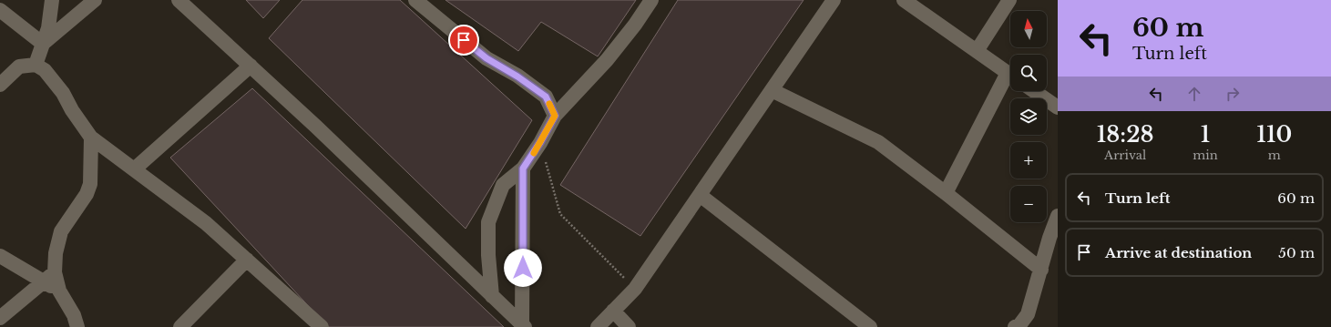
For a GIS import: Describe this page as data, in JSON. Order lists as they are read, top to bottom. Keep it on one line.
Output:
{"north":"top","page":{"turn":["60 m","Turn left"],"map_buttons":["+","−"],"eta":["18:28","Arrival","1","min","110","m"],"list":[{"name":"Turn left","value":"60 m"},{"name":"Arrive at destination","value":"50 m"}]}}
